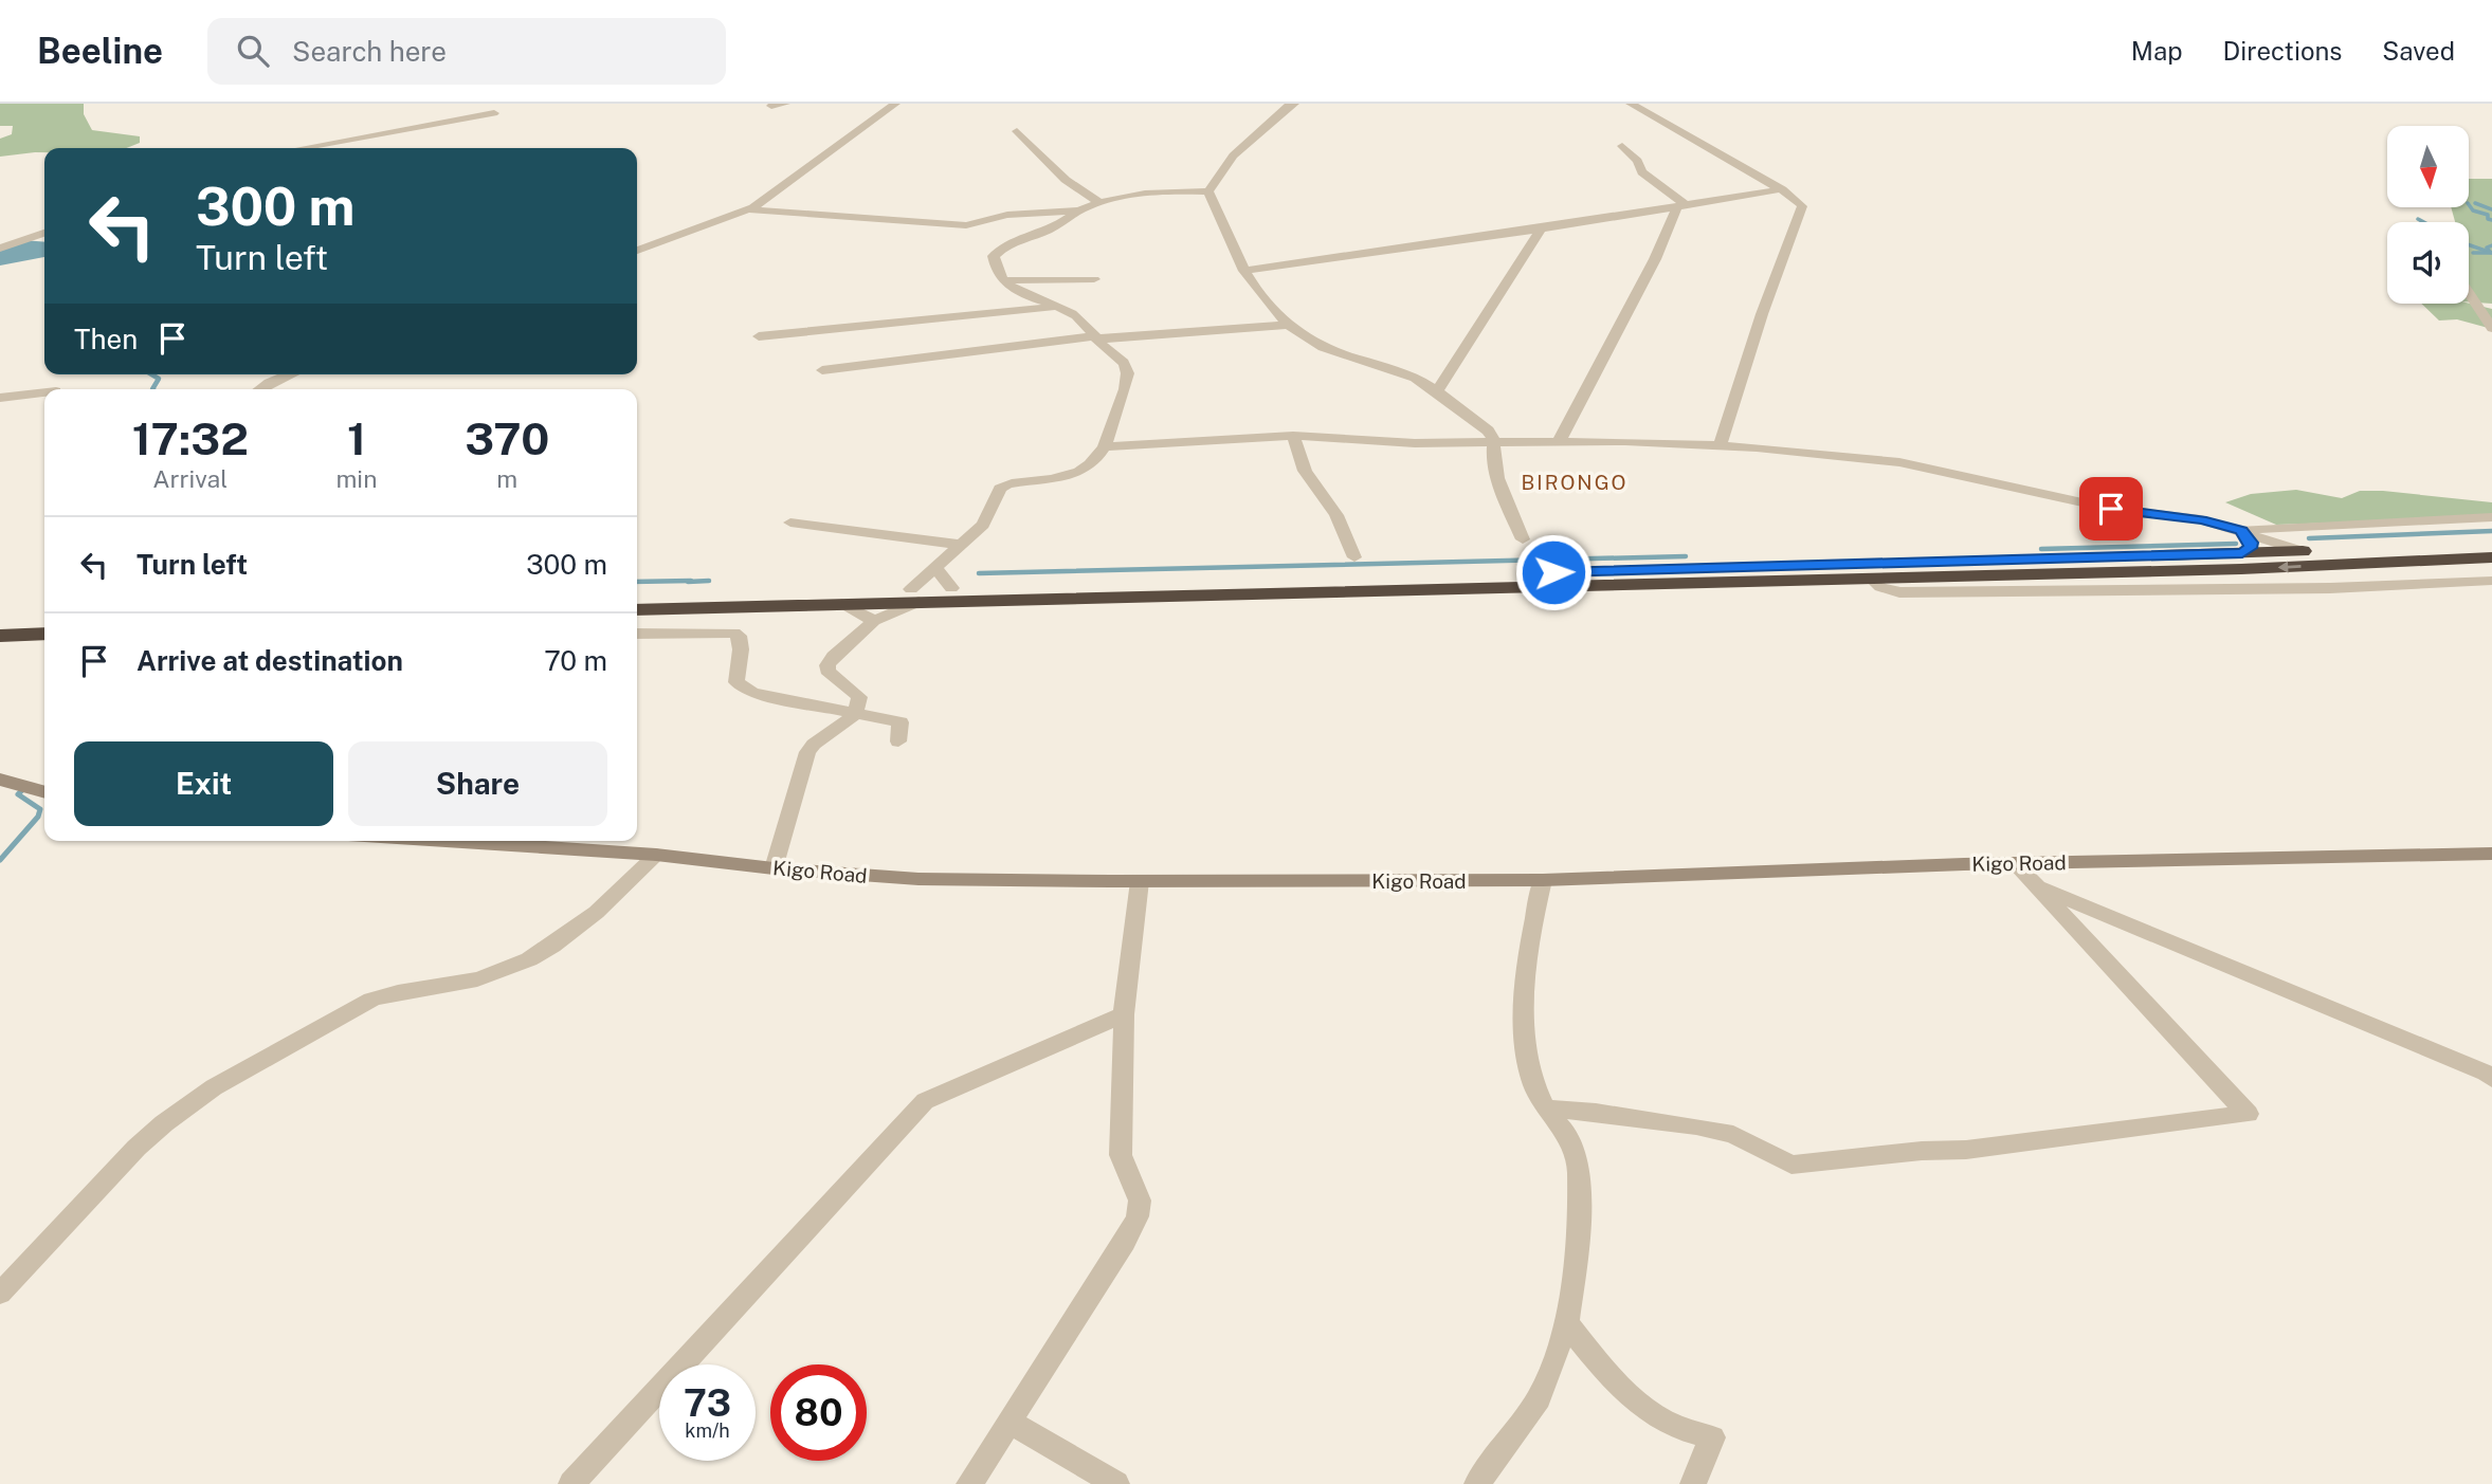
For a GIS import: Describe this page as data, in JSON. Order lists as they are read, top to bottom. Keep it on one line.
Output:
{"streets":{"street":["Kigo Road"]},"districts":["BIRONGO"],"north":"bottom","page":{"header":"Beeline","search":"Search here","nav":["Map","Directions","Saved"],"turn":["300 m","Turn left"],"then":"Then","eta":["17:32","Arrival","1","min","370","m"],"list":[{"name":"Turn left","value":"300 m"},{"name":"Arrive at destination","value":"70 m"}],"buttons":["Exit","Share"],"speed":"73 km/h","limit":"80"}}
